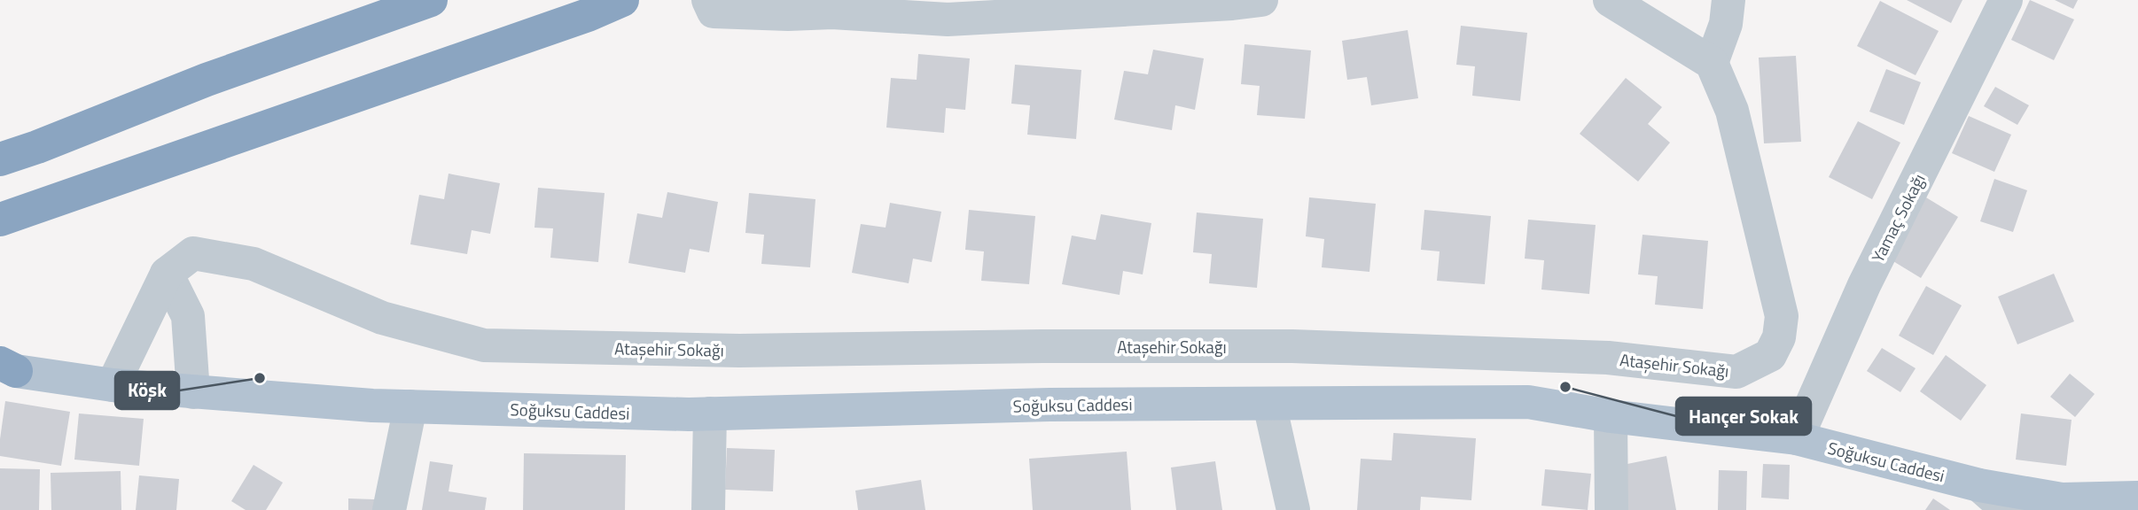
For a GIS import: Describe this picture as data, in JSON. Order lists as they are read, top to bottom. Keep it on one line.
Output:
{"streets":{"main road":["Soğuksu Caddesi"],"street":["Yamaç Sokağı","Ataşehir Sokağı"]},"crossings":[["Yamaç Sokağı","Soğuksu Caddesi"]],"places":["Köşk","Hançer Sokak"]}
